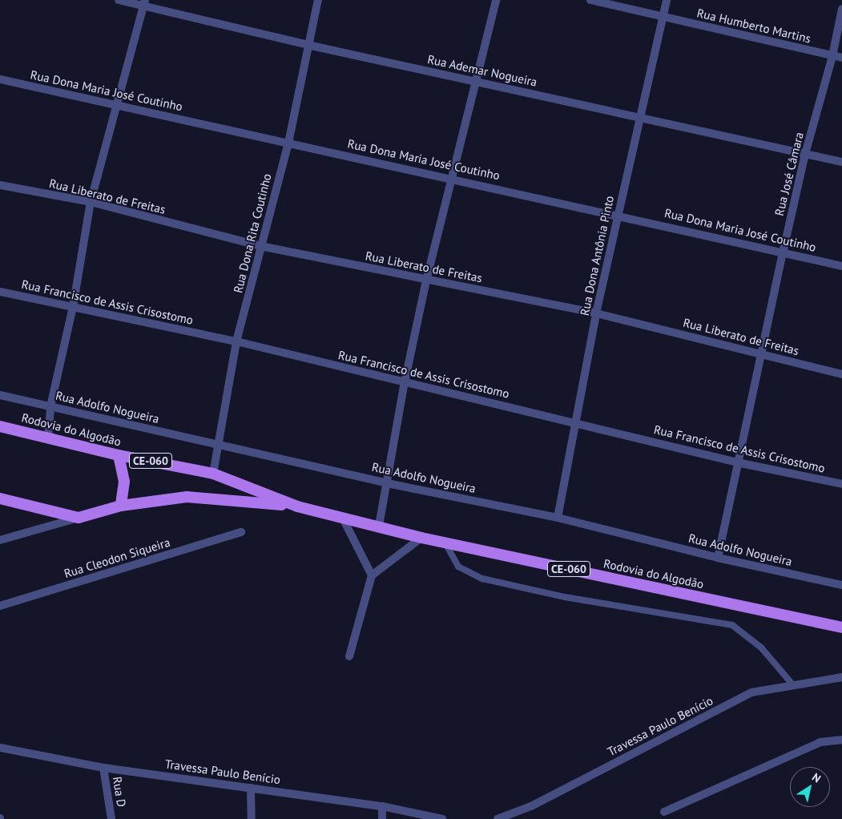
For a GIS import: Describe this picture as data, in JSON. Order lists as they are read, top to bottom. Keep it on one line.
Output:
{"streets":{"main road":["Rodovia do Algodão","CE-060"],"street":["Rua Humberto Martins","Rua Ademar Nogueira","Rua Dona Maria José Coutinho","Rua José Câmara","Rua Liberato de Freitas","Rua Dona Rita Coutinho","Rua Dona Antônia Pinto","Rua Francisco de Assis Crisostomo","Rua Adolfo Nogueira","Rua Cleodon Siqueira","Travessa Paulo Benício","Rua D"]},"crossings":[["Rua Humberto Martins","Rua José Câmara"],["Rua Humberto Martins","Rua Dona Antônia Pinto"],["Rua Ademar Nogueira","Rua José Câmara"],["Rua Ademar Nogueira","Rua Dona Rita Coutinho"],["Rua Ademar Nogueira","Rua Dona Antônia Pinto"],["Rua Dona Maria José Coutinho","Rua José Câmara"],["Rua Dona Maria José Coutinho","Rua Dona Rita Coutinho"],["Rua Dona Maria José Coutinho","Rua Dona Antônia Pinto"],["Rua José Câmara","Rua Liberato de Freitas"],["Rua José Câmara","Rua Francisco de Assis Crisostomo"],["Rua José Câmara","Rua Adolfo Nogueira"],["Rua Liberato de Freitas","Rua Dona Rita Coutinho"],["Rua Liberato de Freitas","Rua Dona Antônia Pinto"],["Rua Dona Rita Coutinho","Rua Francisco de Assis Crisostomo"],["Rua Dona Rita Coutinho","Rua Adolfo Nogueira"],["Rua Dona Rita Coutinho","Rodovia do Algodão"],["Rua Dona Antônia Pinto","Rua Francisco de Assis Crisostomo"],["Rua Dona Antônia Pinto","Rua Adolfo Nogueira"],["Travessa Paulo Benício","Rua D"]],"north":"top right"}
